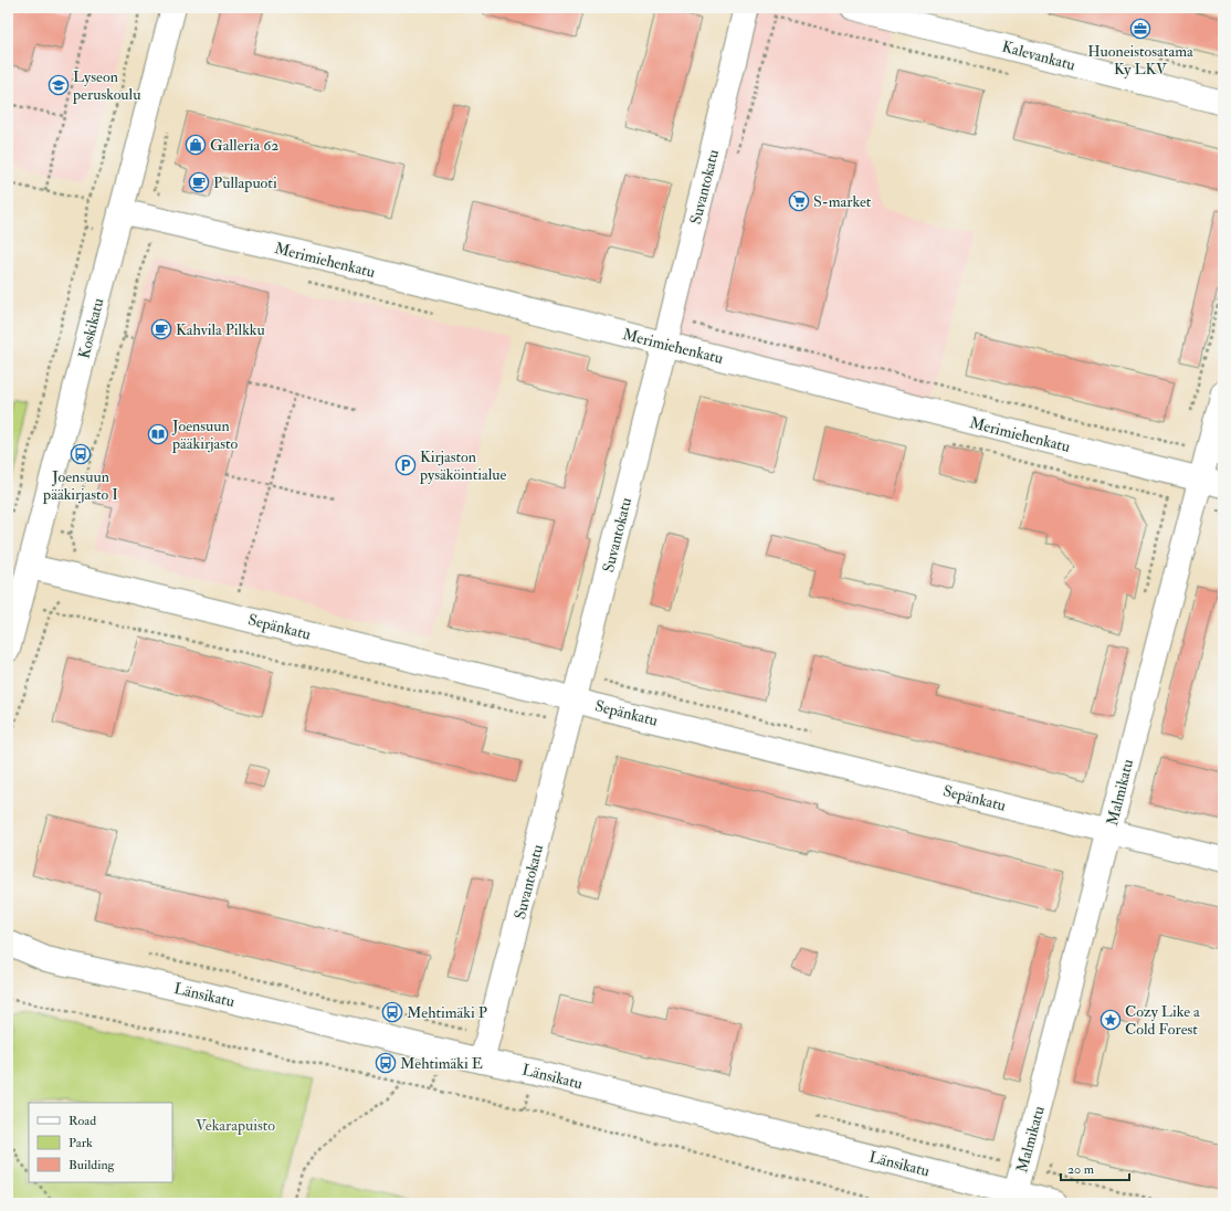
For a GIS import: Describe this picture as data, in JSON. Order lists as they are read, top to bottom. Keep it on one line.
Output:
{"streets":{"street":["Kalevankatu","Suvantokatu","Merimiehenkatu","Koskikatu","Sepänkatu","Malmikatu","Länsikatu"]},"crossings":[["Suvantokatu","Merimiehenkatu"],["Suvantokatu","Sepänkatu"],["Suvantokatu","Länsikatu"],["Merimiehenkatu","Koskikatu"],["Merimiehenkatu","Malmikatu"],["Koskikatu","Sepänkatu"],["Sepänkatu","Malmikatu"],["Malmikatu","Länsikatu"]],"parks":["Vekarapuisto"],"places":{"office":["Huoneistosatama Ky LKV"],"school or university":["Lyseon peruskoulu"],"shop":["Galleria 62"],"cafe":["Pullapuoti","Kahvila Pilkku"],"supermarket":["S-market"],"library":["Joensuun pääkirjasto"],"bus stop":["Joensuun pääkirjasto I","Mehtimäki P","Mehtimäki E"],"parking":["Kirjaston pysäköintialue"],"place":["Cozy Like a Cold Forest"]},"legend":["Road","Park","Building"],"scale_bar":"20 m"}
